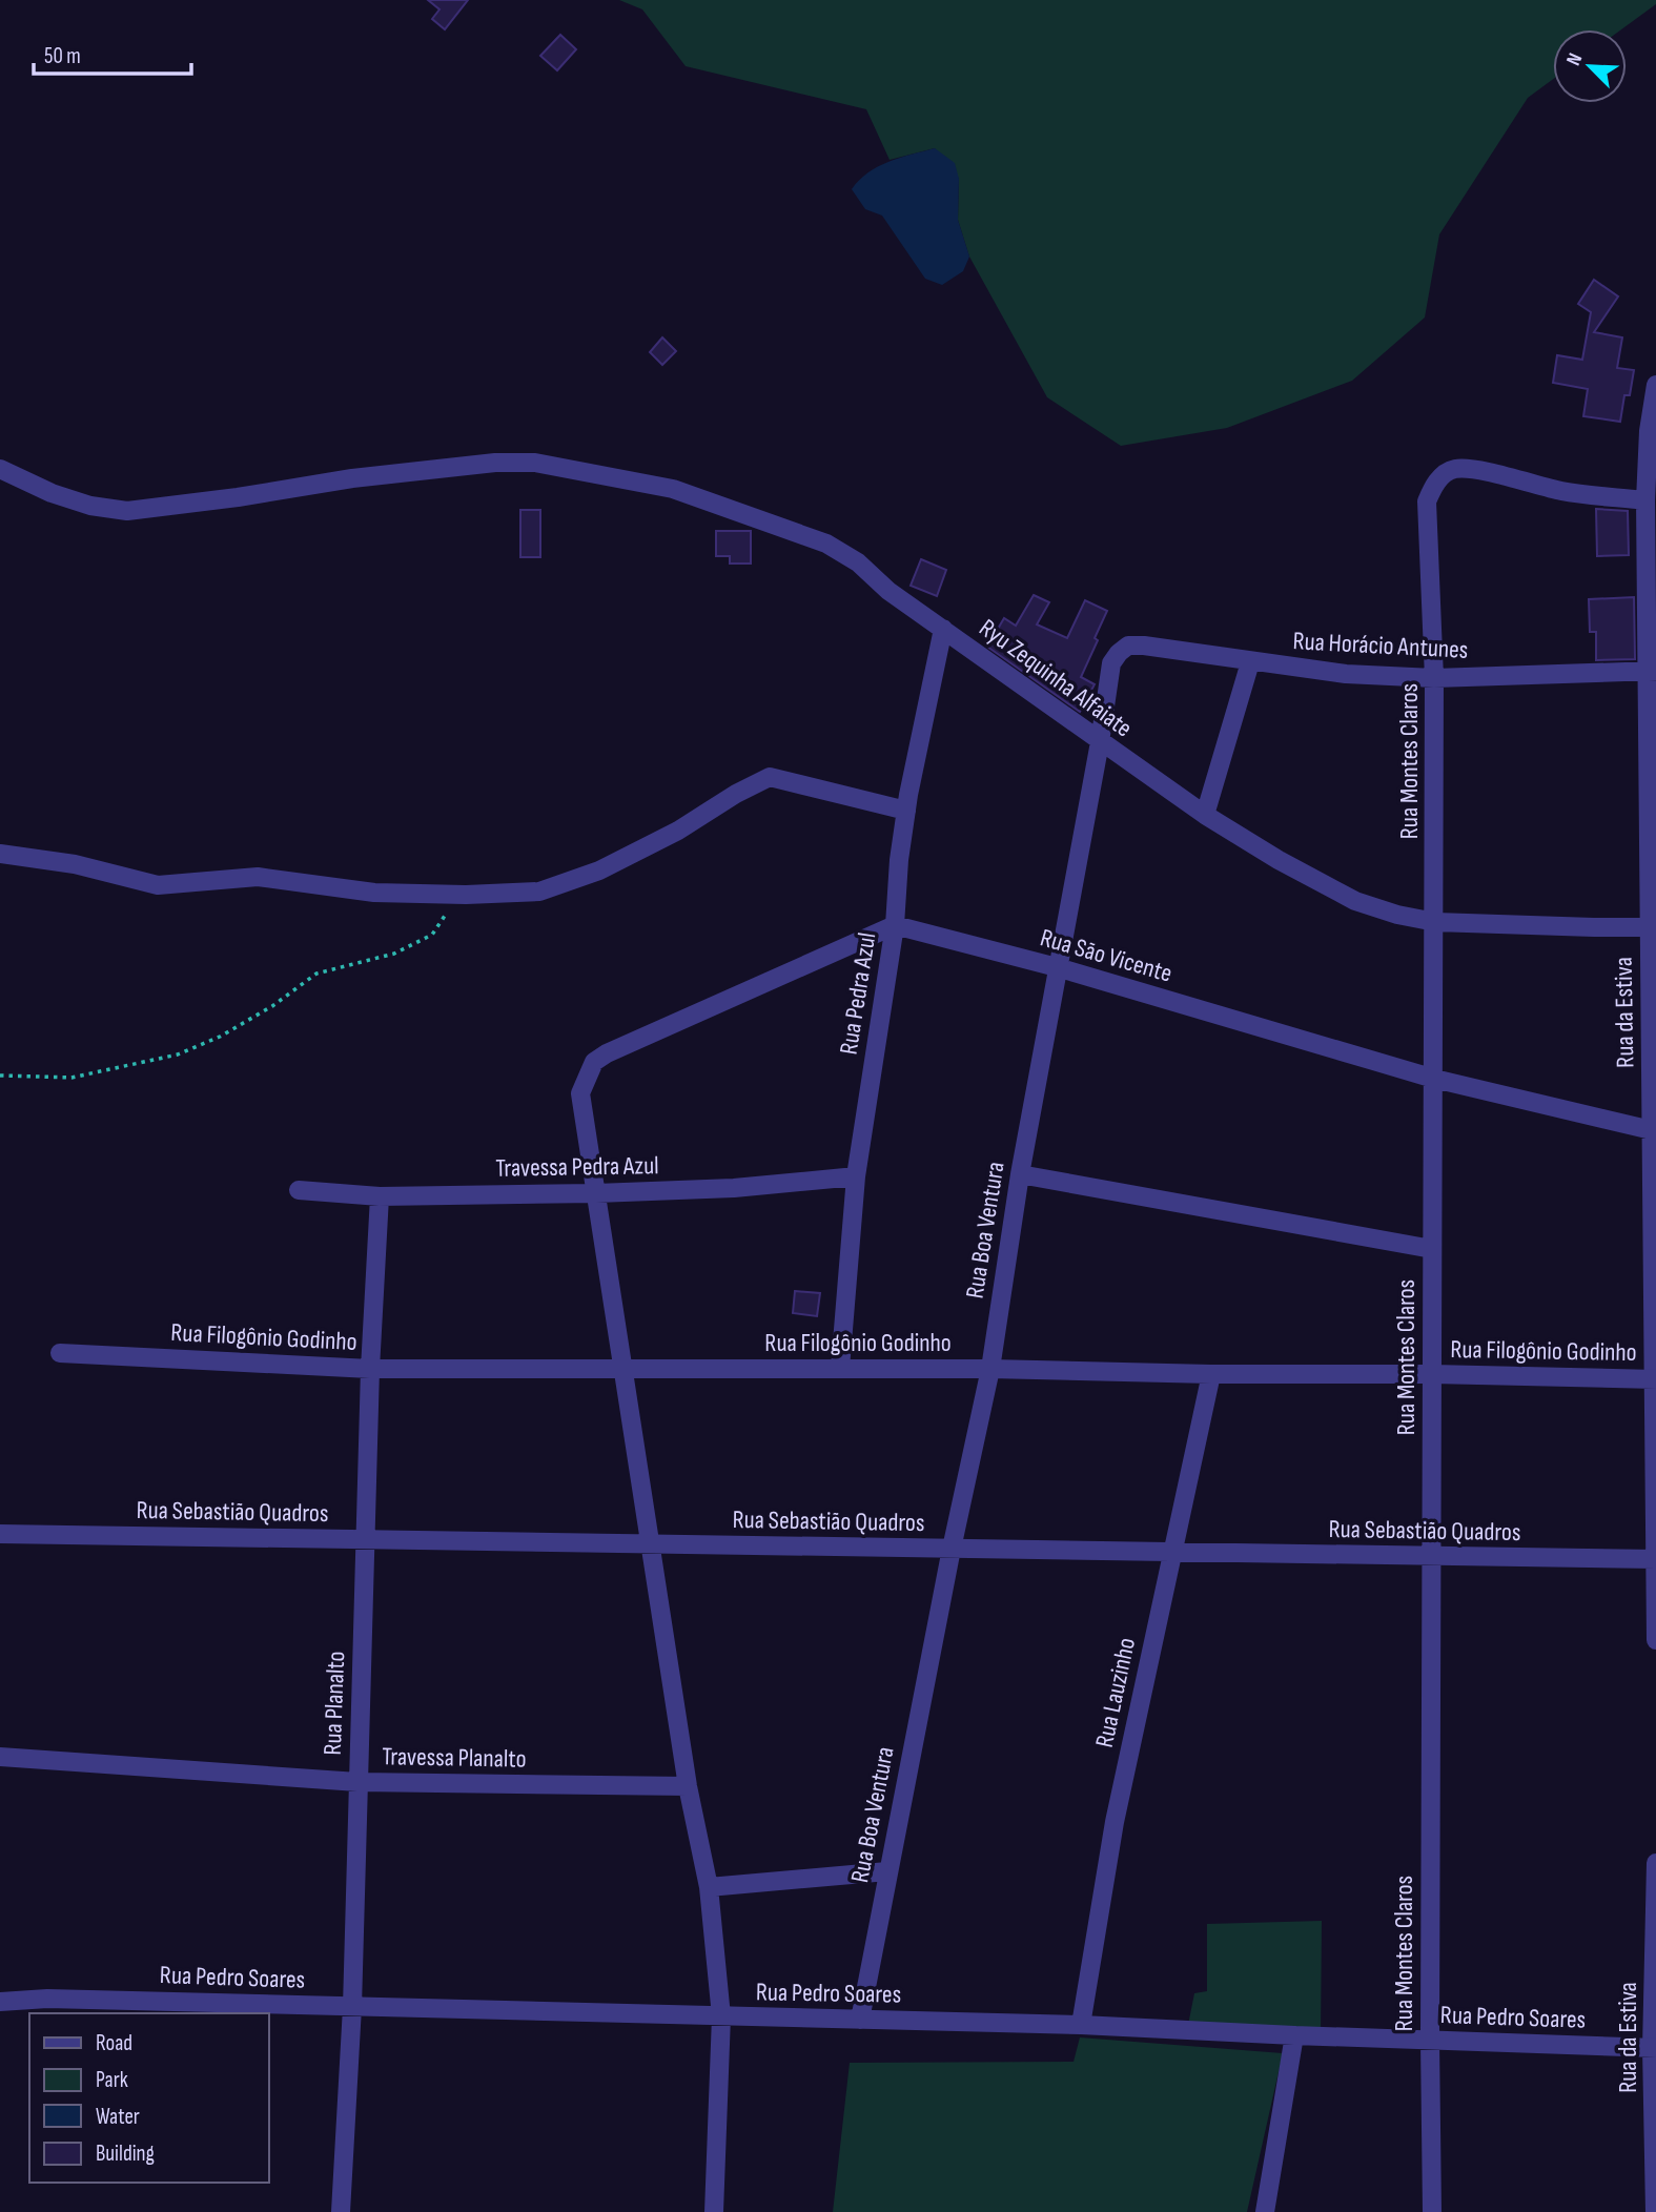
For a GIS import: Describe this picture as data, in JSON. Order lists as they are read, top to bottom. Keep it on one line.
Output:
{"streets":{"street":["Rua Horácio Antunes","Ryu Zequinha Alfaiate","Rua Montes Claros","Rua São Vicente","Rua Pedra Azul","Rua da Estiva","Travessa Pedra Azul","Rua Boa Ventura","Rua Filogônio Godinho","Rua Sebastião Quadros","Rua Lauzinho","Rua Planalto","Travessa Planalto","Rua Pedro Soares"]},"crossings":[["Rua Horácio Antunes","Rua Montes Claros"],["Rua Horácio Antunes","Rua da Estiva"],["Rua Horácio Antunes","Rua Boa Ventura"],["Ryu Zequinha Alfaiate","Rua Montes Claros"],["Ryu Zequinha Alfaiate","Rua Pedra Azul"],["Ryu Zequinha Alfaiate","Rua da Estiva"],["Ryu Zequinha Alfaiate","Rua Boa Ventura"],["Rua Montes Claros","Rua São Vicente"],["Rua Montes Claros","Rua da Estiva"],["Rua Montes Claros","Rua Filogônio Godinho"],["Rua Montes Claros","Rua Sebastião Quadros"],["Rua Montes Claros","Rua Pedro Soares"],["Rua São Vicente","Rua Pedra Azul"],["Rua São Vicente","Rua da Estiva"],["Rua São Vicente","Rua Boa Ventura"],["Rua Pedra Azul","Travessa Pedra Azul"],["Rua Pedra Azul","Rua Filogônio Godinho"],["Rua da Estiva","Rua Filogônio Godinho"],["Rua da Estiva","Rua Sebastião Quadros"],["Rua da Estiva","Rua Pedro Soares"],["Travessa Pedra Azul","Rua Planalto"],["Rua Boa Ventura","Rua Filogônio Godinho"],["Rua Boa Ventura","Rua Sebastião Quadros"],["Rua Boa Ventura","Rua Pedro Soares"],["Rua Filogônio Godinho","Rua Lauzinho"],["Rua Filogônio Godinho","Rua Planalto"],["Rua Sebastião Quadros","Rua Lauzinho"],["Rua Sebastião Quadros","Rua Planalto"],["Rua Lauzinho","Rua Pedro Soares"],["Rua Planalto","Travessa Planalto"],["Rua Planalto","Rua Pedro Soares"]],"legend":["Road","Park","Water","Building"],"scale_bar":"50 m","north":"top left"}
